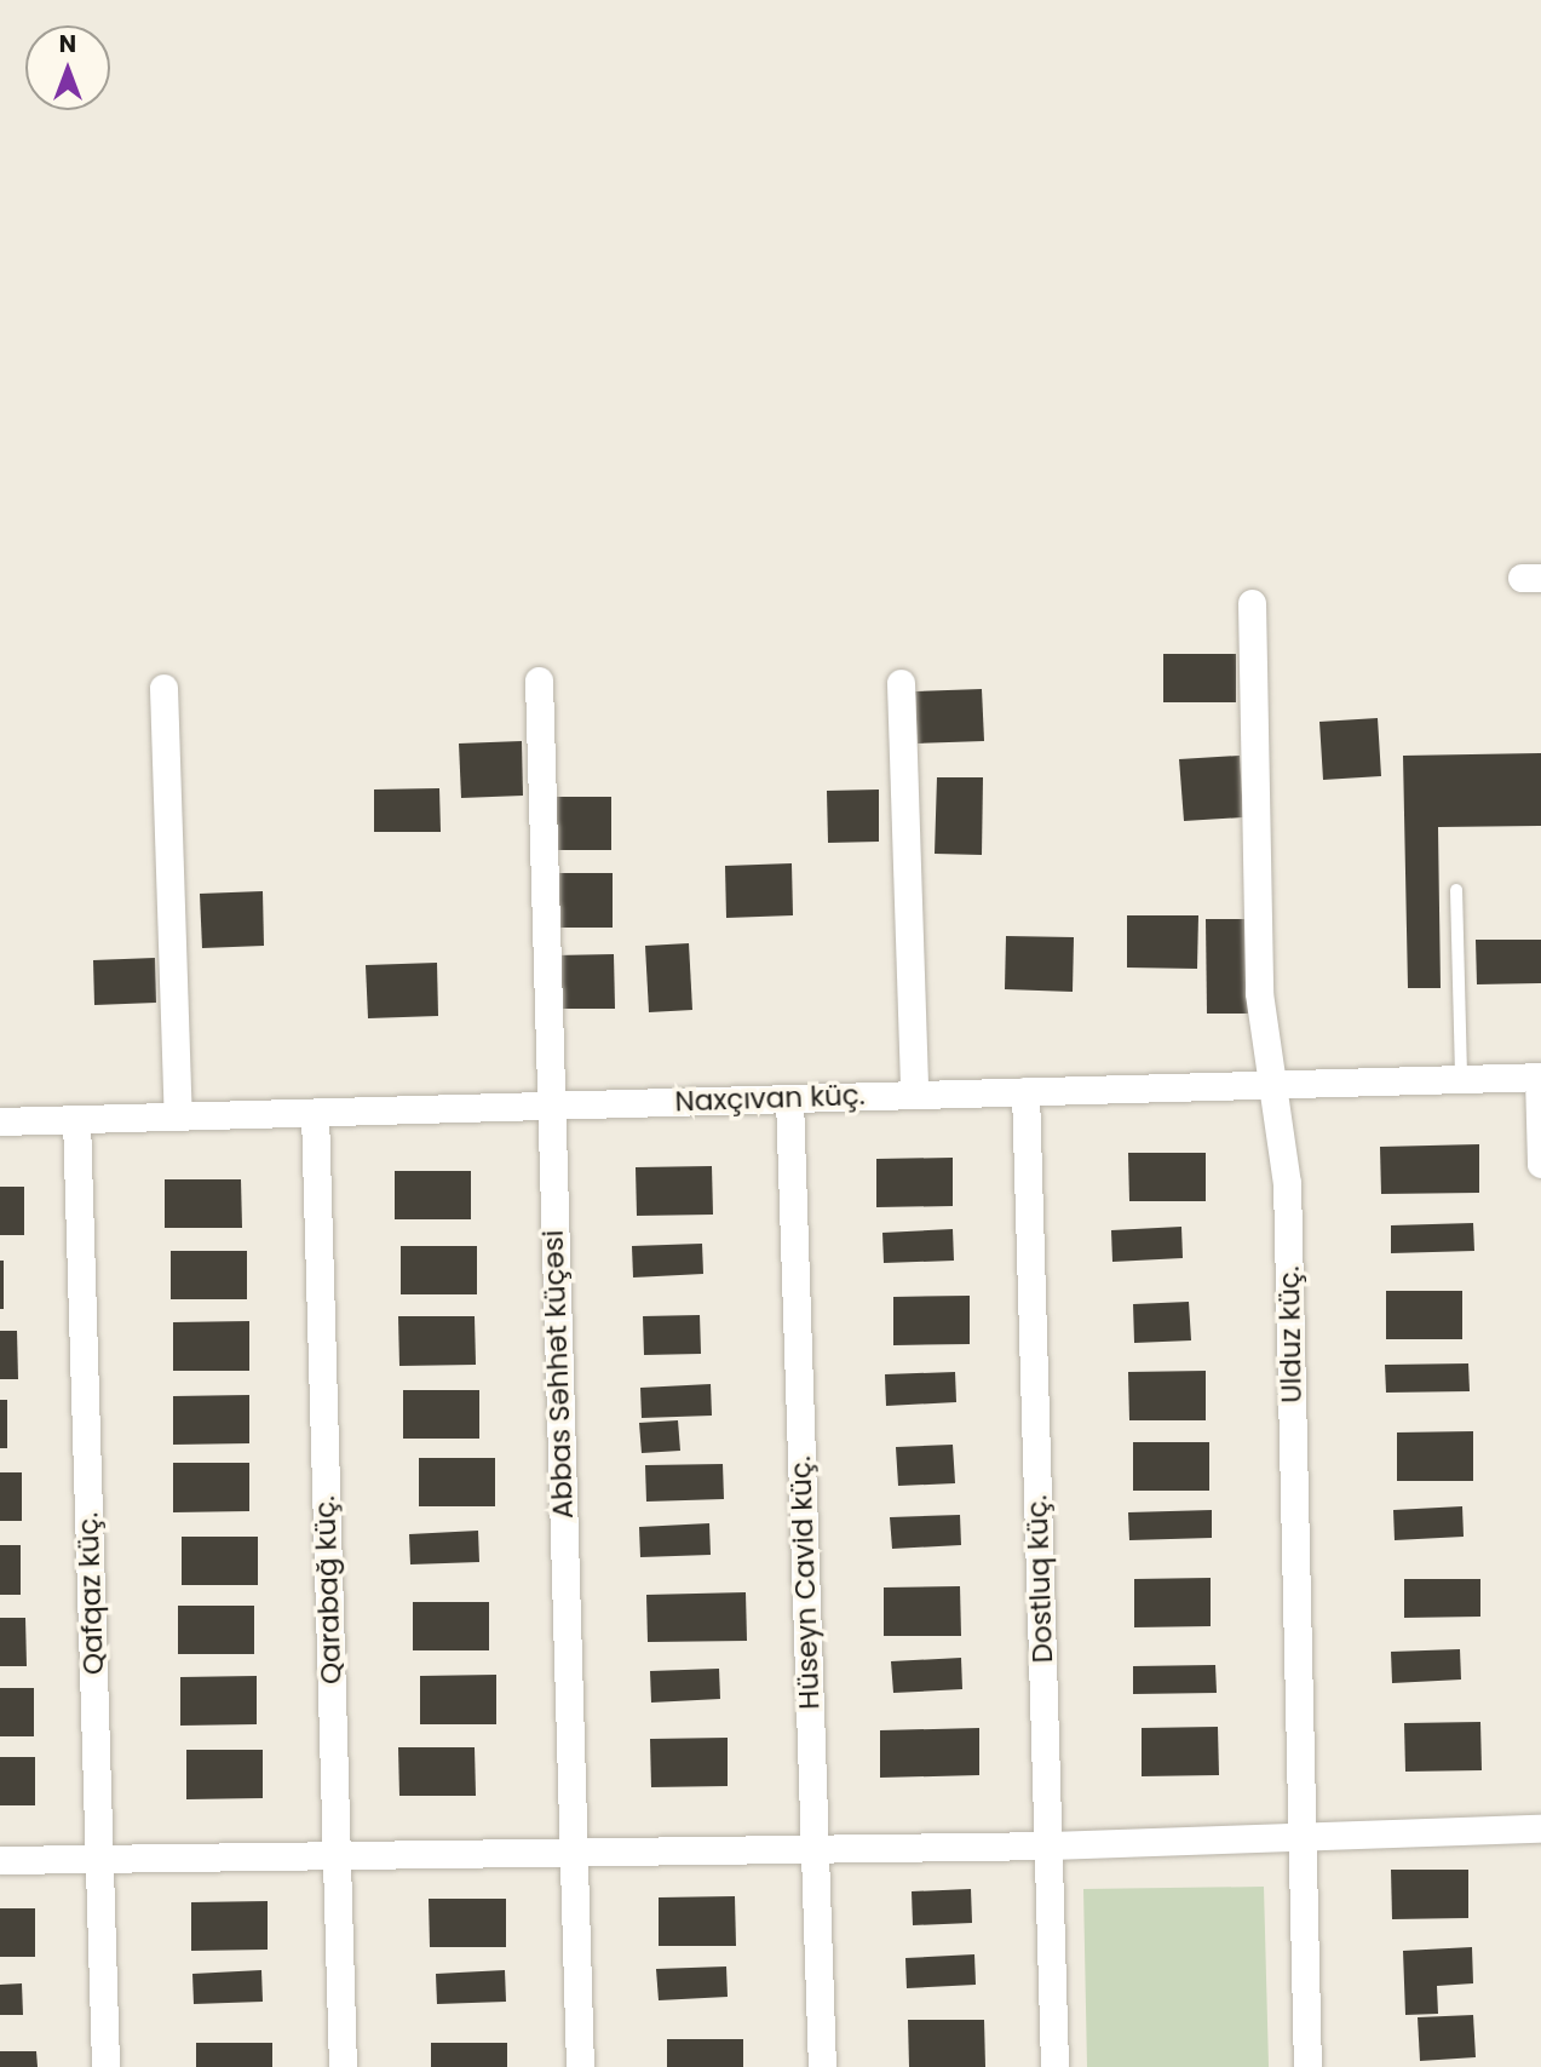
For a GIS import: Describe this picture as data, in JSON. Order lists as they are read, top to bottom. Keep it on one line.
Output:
{"streets":{"street":["Naxçıvan küç.","Ulduz küç.","Abbas Səhhət küçəsi","Dostluq küç.","Hüseyn Cavid küç.","Qarabağ küç.","Qafqaz küç."]},"crossings":[["Naxçıvan küç.","Ulduz küç."],["Naxçıvan küç.","Abbas Səhhət küçəsi"],["Naxçıvan küç.","Dostluq küç."],["Naxçıvan küç.","Hüseyn Cavid küç."],["Naxçıvan küç.","Qarabağ küç."],["Naxçıvan küç.","Qafqaz küç."]],"north":"top"}
